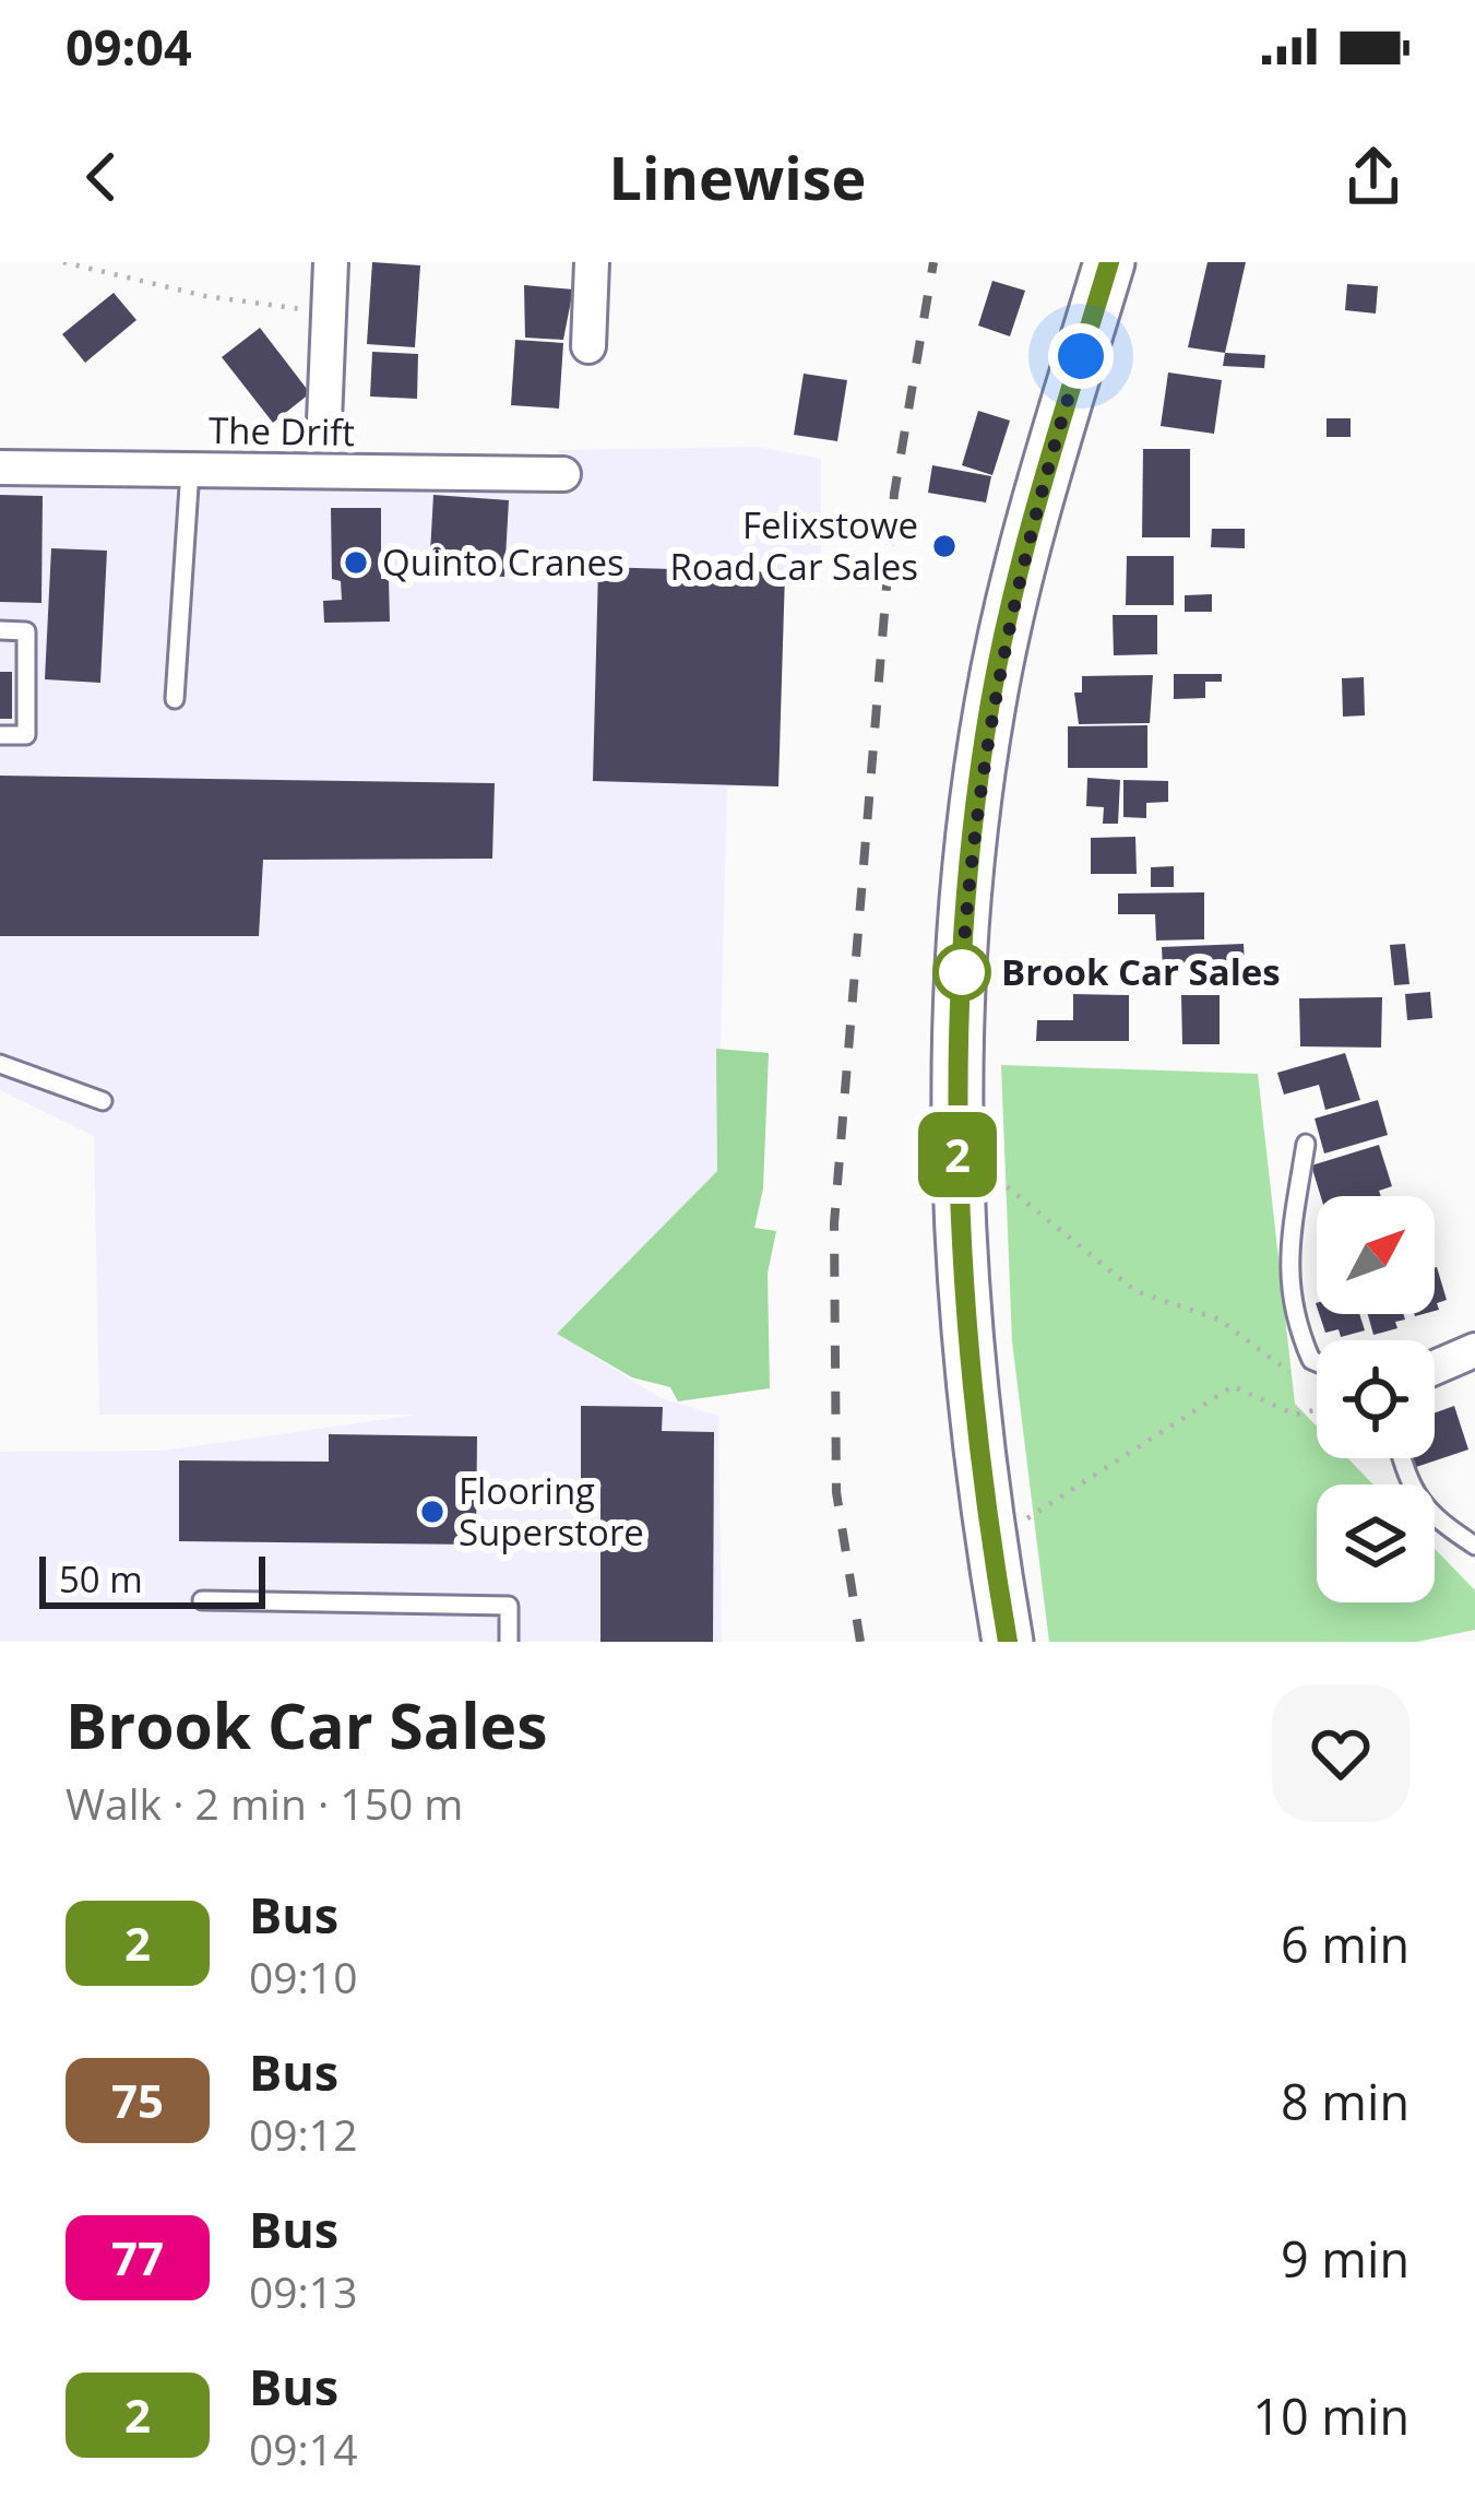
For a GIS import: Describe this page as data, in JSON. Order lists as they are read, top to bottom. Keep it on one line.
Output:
{"streets":{"street":["The Drift"]},"places":["Felixstowe Road Car Sales","Quinto Cranes","Brook Car Sales","Flooring Superstore"],"lines":["bus line 2"],"scale_bar":"50 m","north":"top right","page":{"status":"09:04","header":"Linewise","on_map":"2","scale":"50 m","heading":["Brook Car Sales","Walk · 2 min · 150 m"],"list":[{"mark":"2","name":"Bus","note":"09:10","value":"6 min"},{"mark":"75","name":"Bus","note":"09:12","value":"8 min"},{"mark":"77","name":"Bus","note":"09:13","value":"9 min"},{"mark":"2","name":"Bus","note":"09:14","value":"10 min"}]}}
